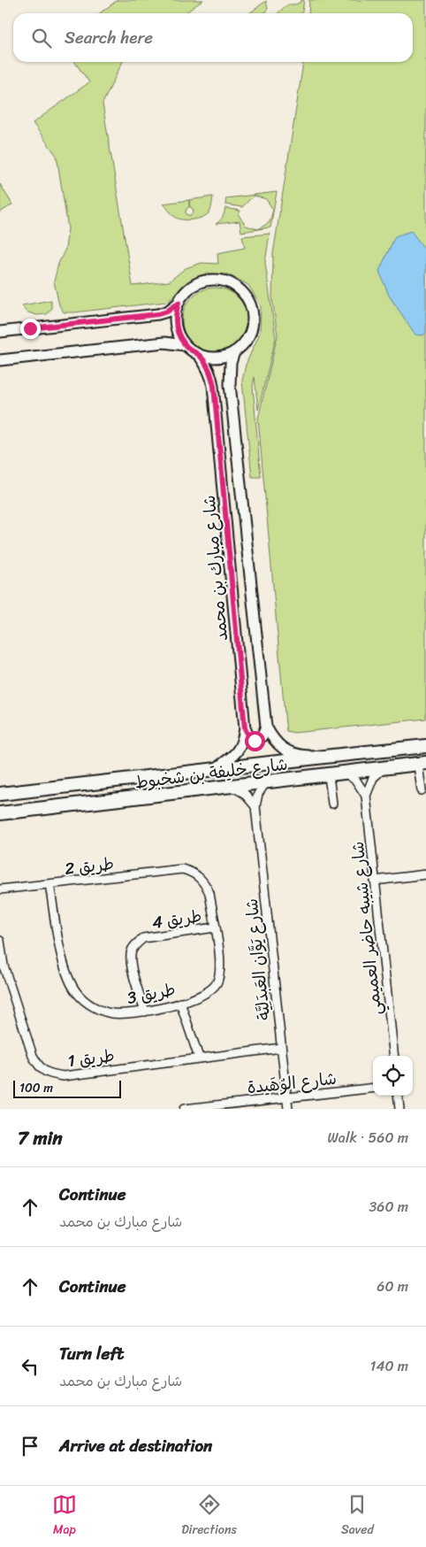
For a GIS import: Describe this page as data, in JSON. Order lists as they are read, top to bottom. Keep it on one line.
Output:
{"streets":{"main road":["شارع خليفة بن شخبوط"],"street":["شارع مبارك بن محمد","طريق 2","طريق 4","شارع شيبه حاضر العميمي","شارع يَوَّان العَبدَلِيَّة","طريق 3","طريق 1","شارع الوُهَيدة"]},"crossings":[["شارع مبارك بن محمد","شارع خليفة بن شخبوط"],["شارع خليفة بن شخبوط","شارع يَوَّان العَبدَلِيَّة"],["طريق 2","طريق 3"],["طريق 4","طريق 3"],["شارع يَوَّان العَبدَلِيَّة","طريق 1"],["شارع يَوَّان العَبدَلِيَّة","شارع الوُهَيدة"]],"scale_bar":"100 m","page":{"search":"Search here","scale":"100 m","heading":["7 min","Walk · 560 m"],"list":[["Continue","شارع مبارك بن محمد","360 m"],["Continue","60 m"],["Turn left","شارع مبارك بن محمد","140 m"],"Arrive at destination"],"nav":["Map","Directions","Saved"]}}
